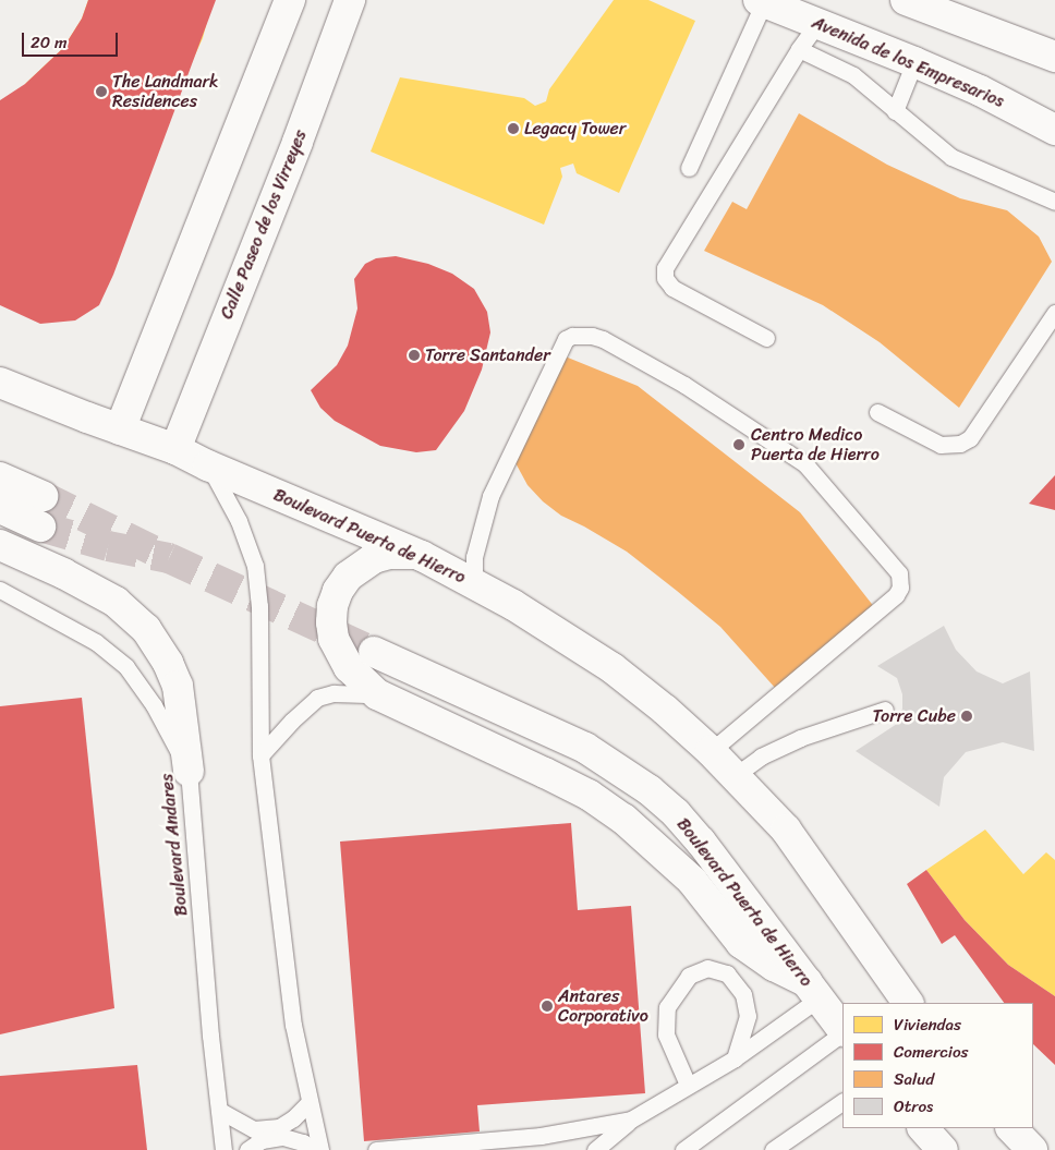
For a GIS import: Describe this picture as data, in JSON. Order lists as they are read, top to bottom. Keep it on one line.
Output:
{"streets":{"street":["Avenida de los Empresarios","Calle Paseo de los Virreyes","Boulevard Puerta de Hierro"],"lane":["Boulevard Andares"]},"crossings":[["Calle Paseo de los Virreyes","Boulevard Puerta de Hierro"]],"places":["The Landmark Residences","Legacy Tower","Torre Santander","Centro Medico Puerta de Hierro","Torre Cube","Antares Corporativo"],"legend":["Viviendas","Comercios","Salud","Otros"],"scale_bar":"20 m"}
